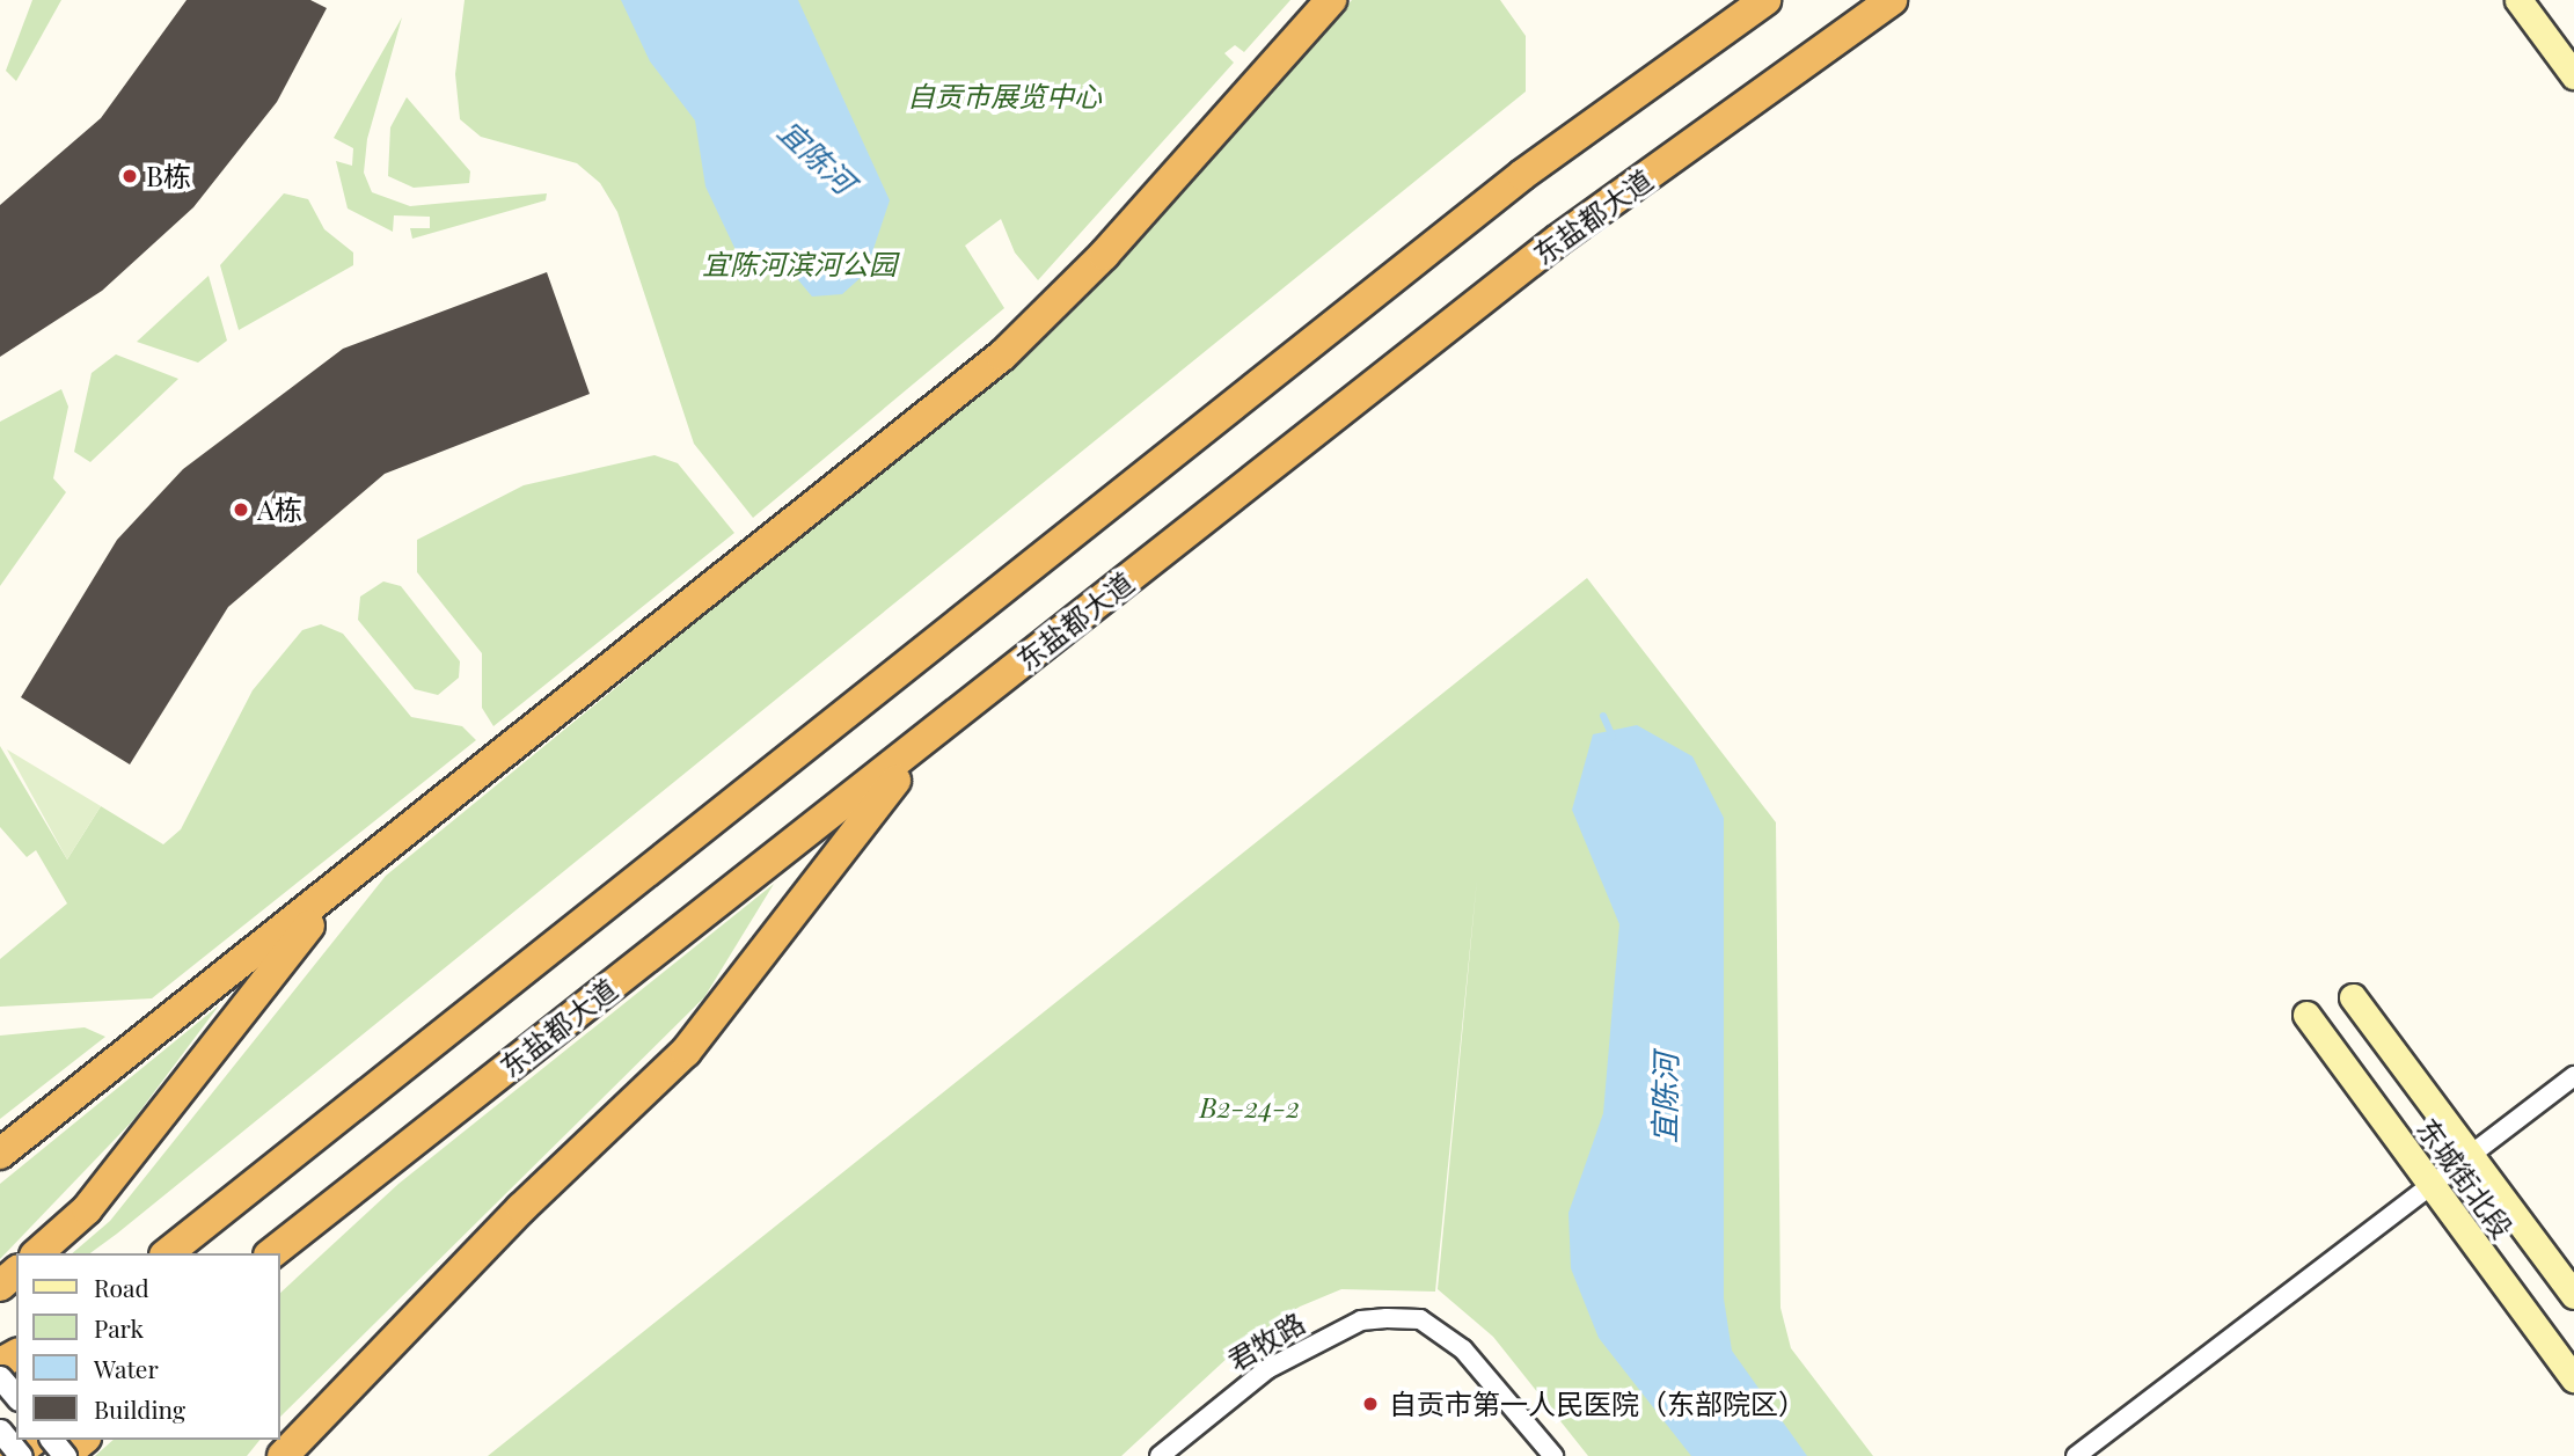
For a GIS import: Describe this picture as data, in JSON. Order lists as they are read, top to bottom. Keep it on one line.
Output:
{"streets":{"highway":["东盐都大道"],"main road":["东城街北段"],"street":["君牧路"]},"water":["宜陈河"],"parks":["自贡市展览中心","宜陈河滨河公园","B2-24-2"],"places":["B栋","A栋","自贡市第一人民医院（东部院区）"],"legend":["Road","Park","Water","Building"]}
